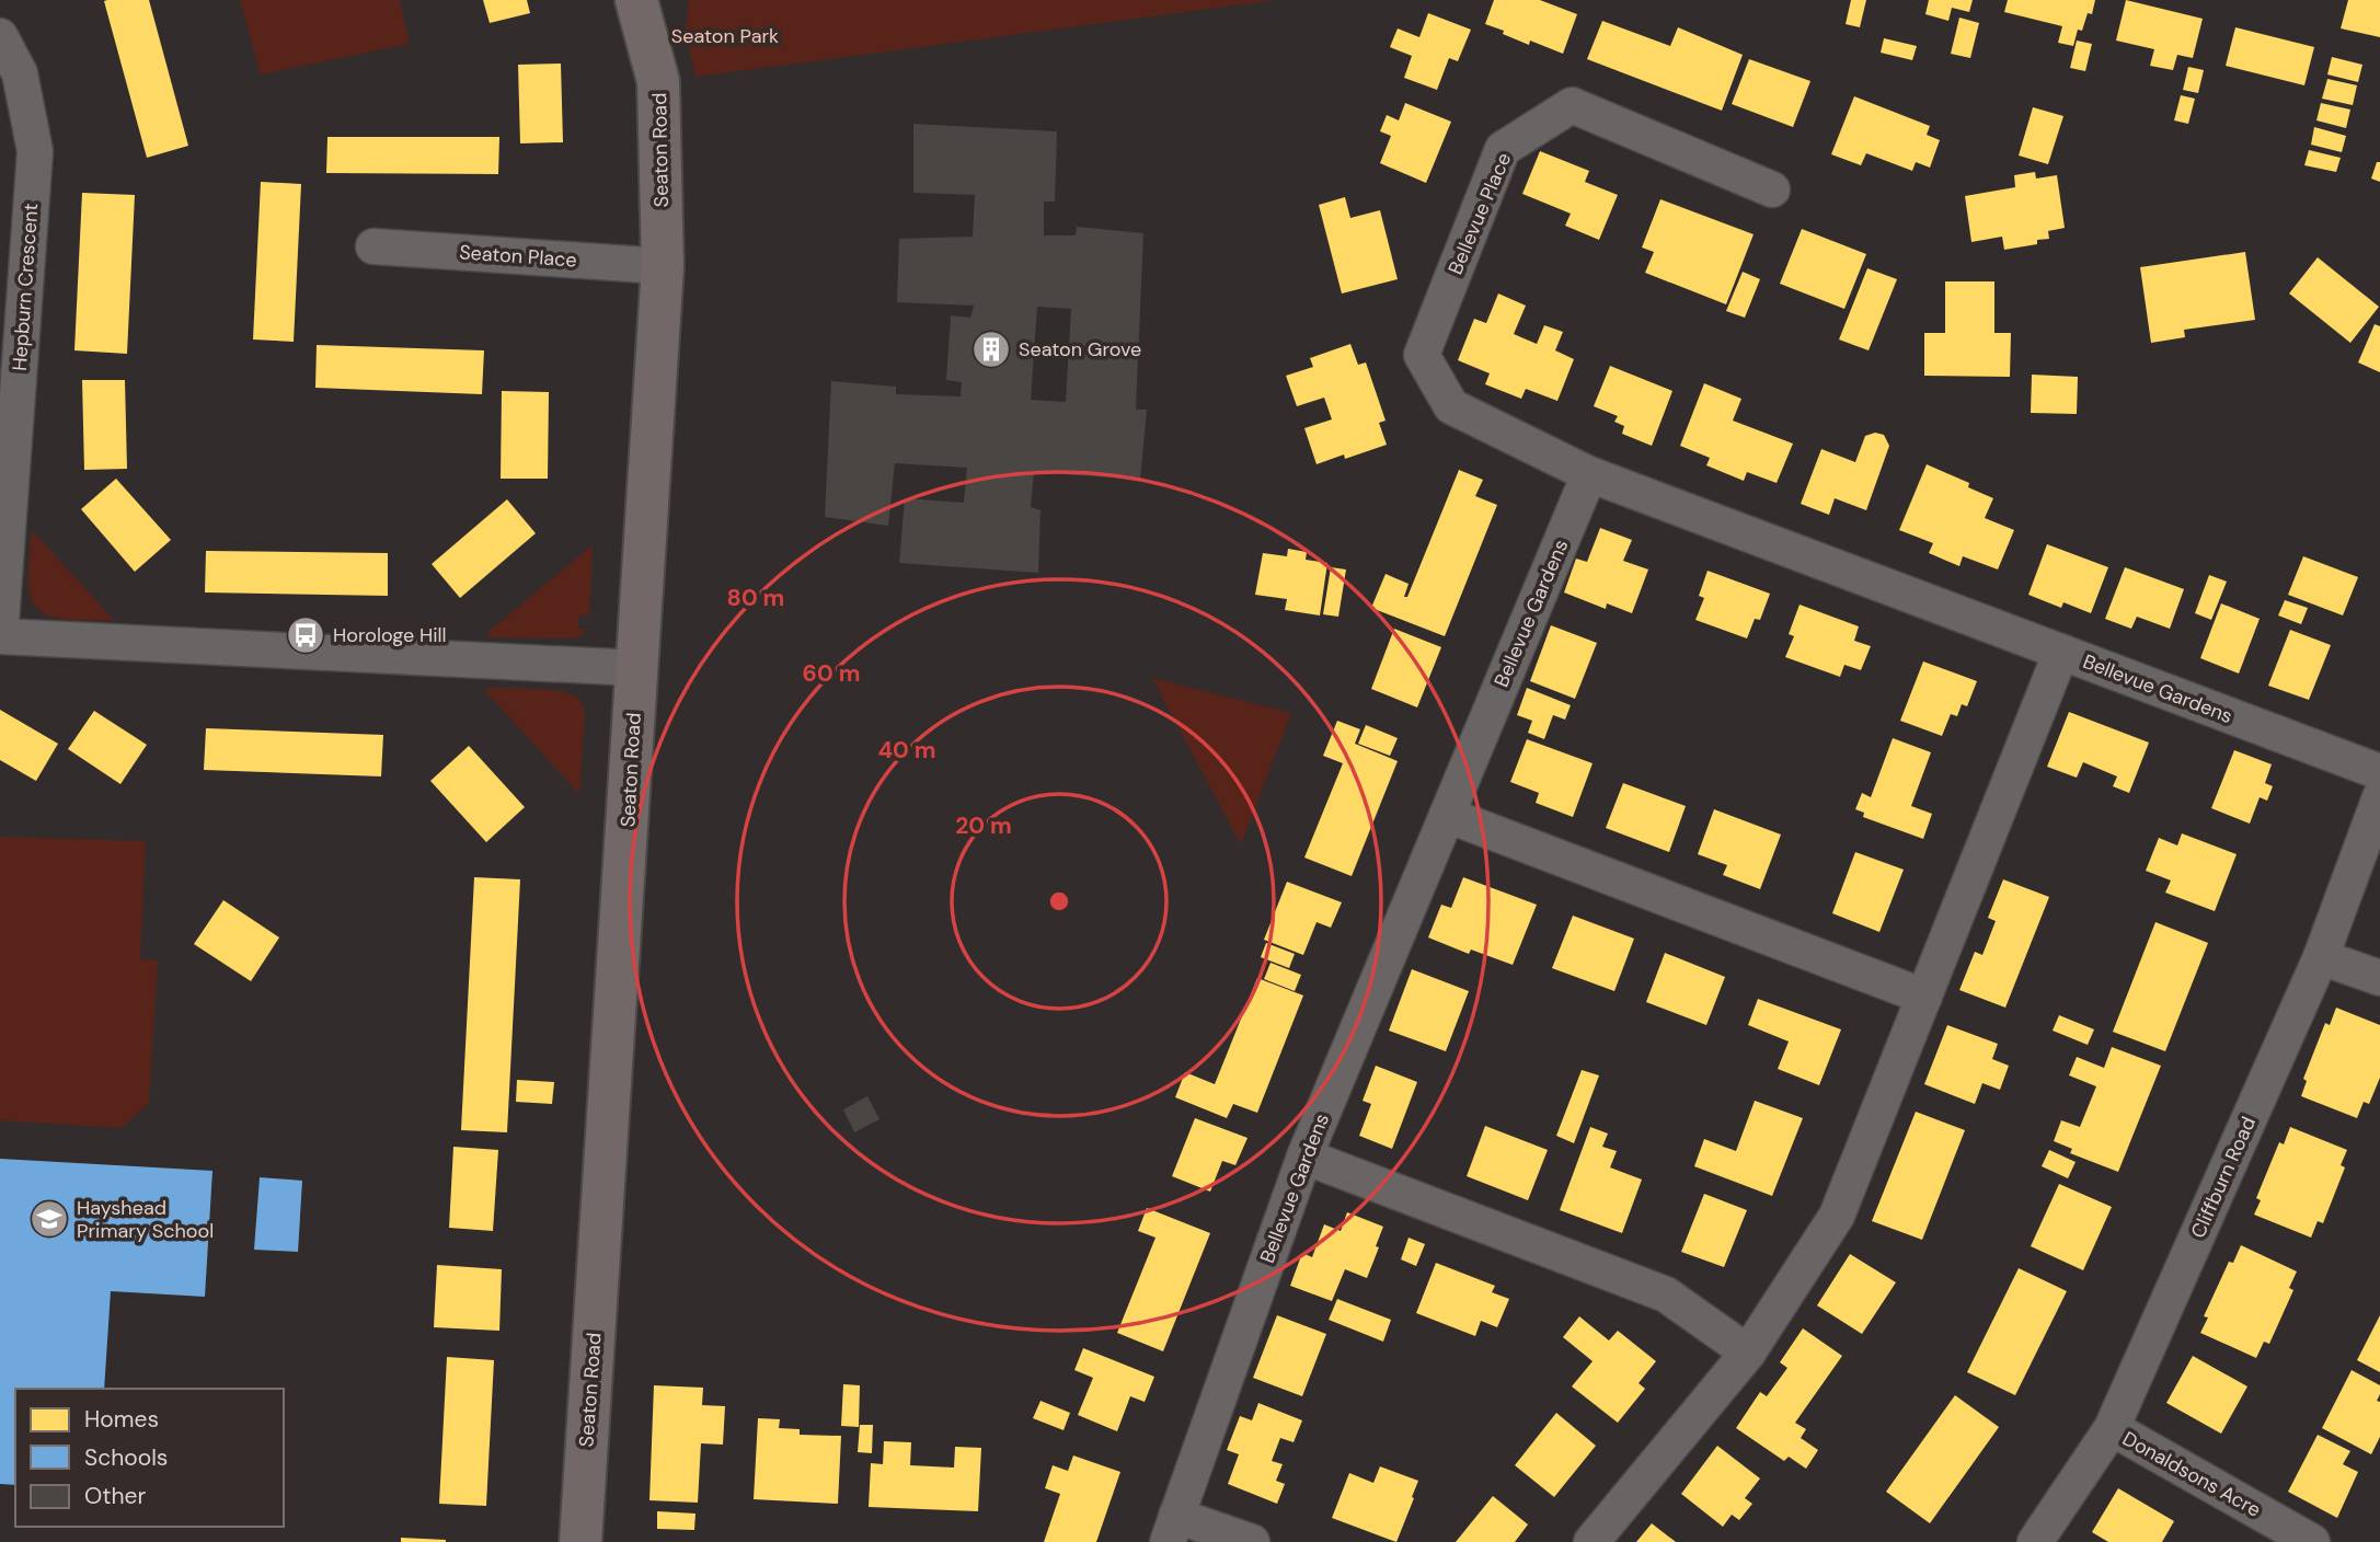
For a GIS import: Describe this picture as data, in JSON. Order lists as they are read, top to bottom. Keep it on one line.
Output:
{"streets":{"street":["Seaton Road","Bellevue Place","Seaton Place","Hepburn Crescent","Bellevue Gardens","Cliffburn Road","Donaldsons Acre"]},"crossings":[["Seaton Road","Seaton Place"],["Bellevue Place","Bellevue Gardens"],["Cliffburn Road","Donaldsons Acre"]],"parks":["Seaton Park"],"places":{"building":["Seaton Grove"],"bus stop":["Horologe Hill"],"school or university":["Hayshead Primary School"]},"legend":["Homes","Schools","Other"],"rings":["80 m","60 m","40 m","20 m"]}
